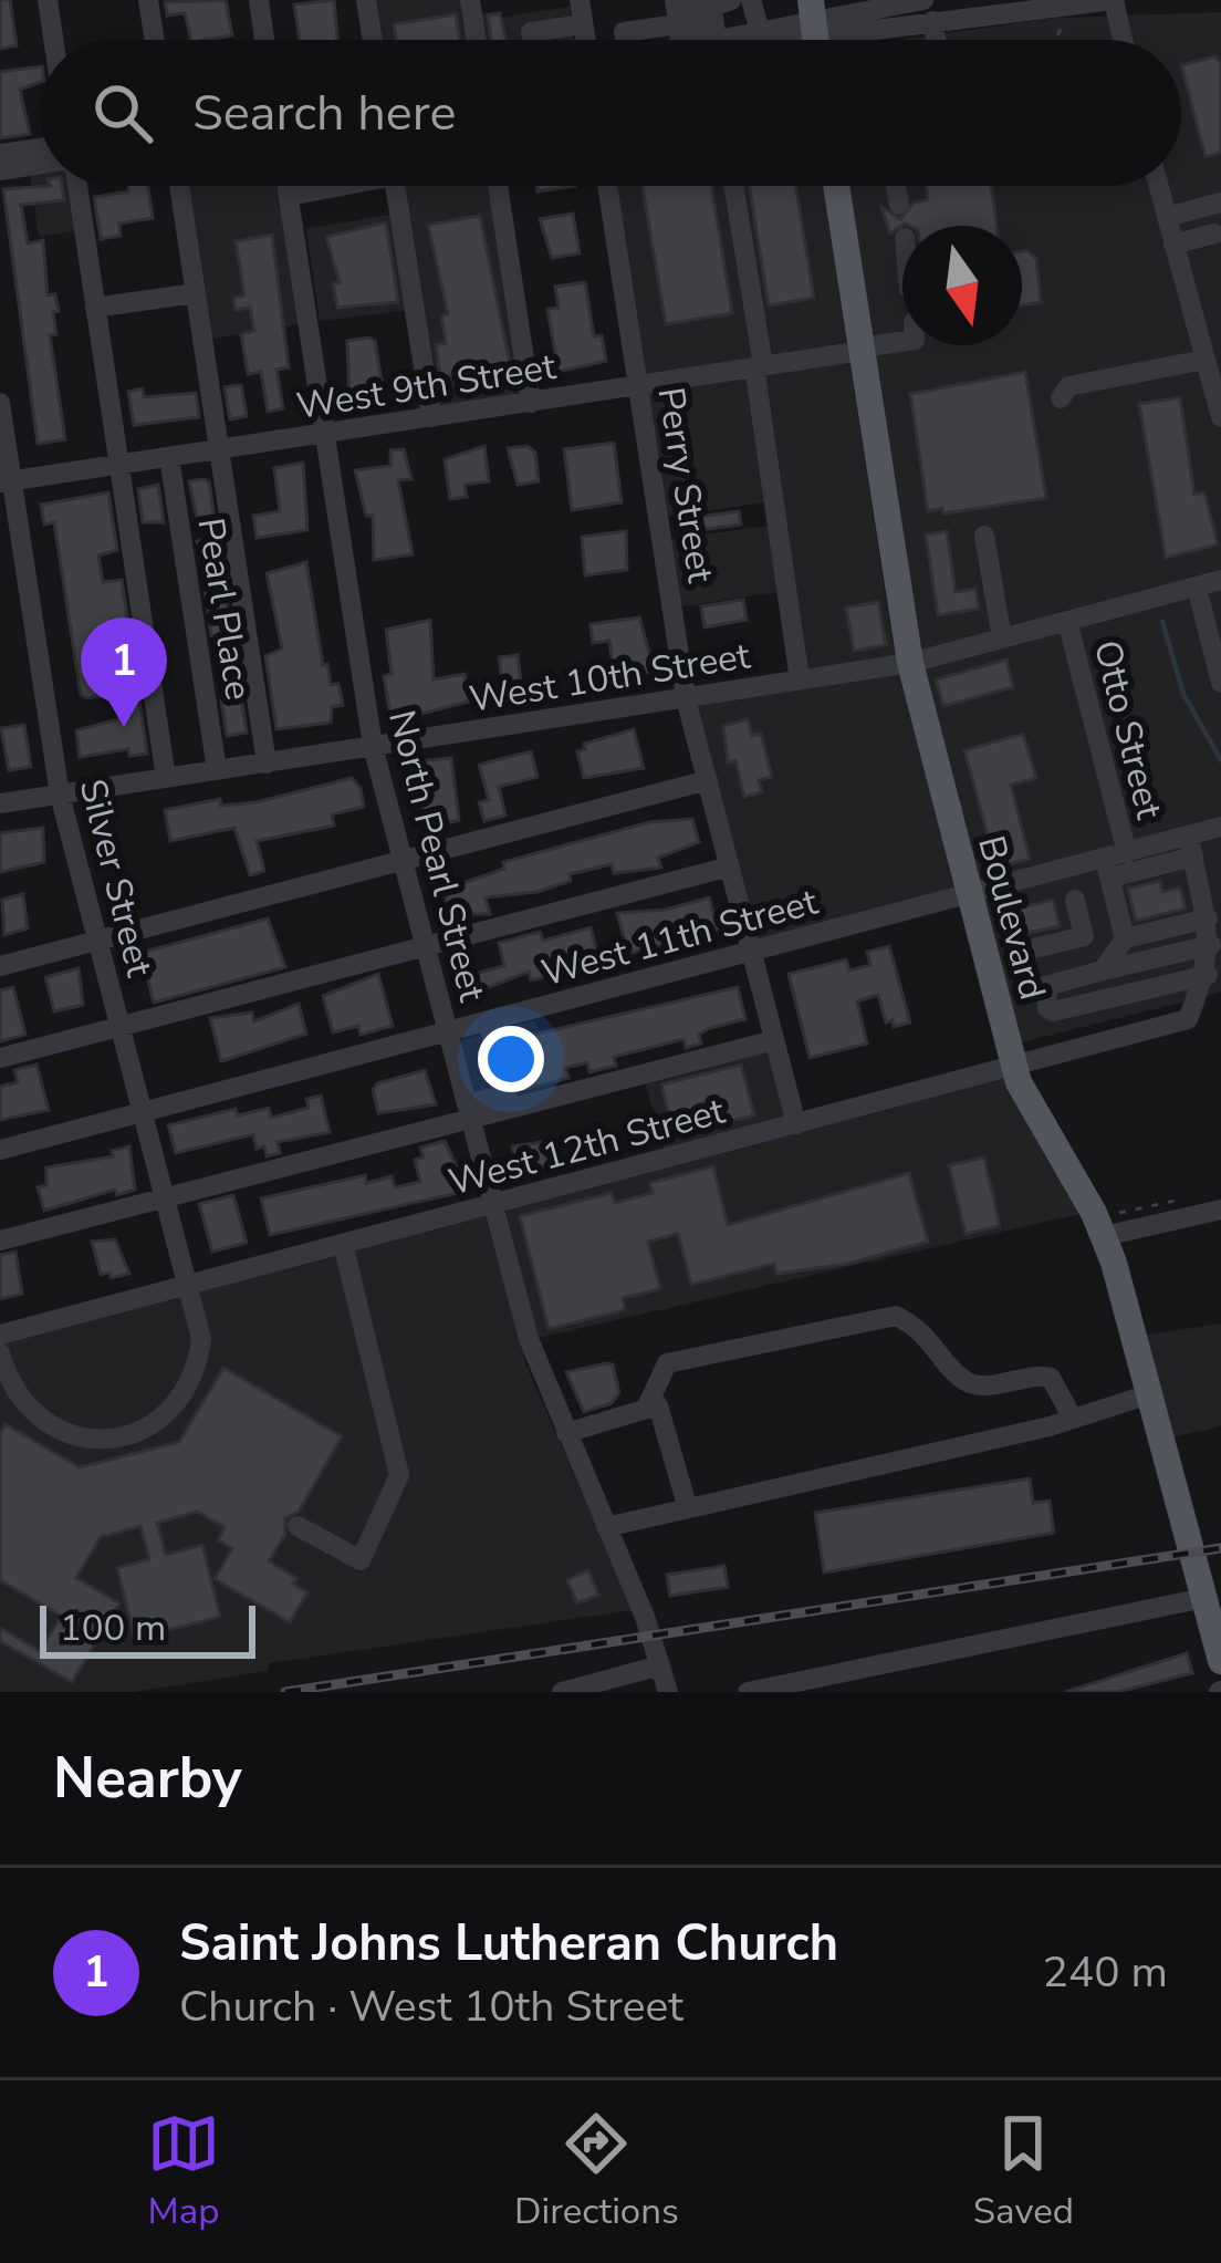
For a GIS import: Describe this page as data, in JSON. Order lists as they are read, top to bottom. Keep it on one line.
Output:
{"streets":{"main road":["Boulevard"],"street":["West 9th Street","Perry Street","Pearl Place","West 10th Street","Otto Street","North Pearl Street","Silver Street","West 11th Street","West 12th Street"]},"crossings":[["West 9th Street","Perry Street"],["West 9th Street","Pearl Place"],["West 9th Street","North Pearl Street"],["West 9th Street","Silver Street"],["West 9th Street","Boulevard"],["Perry Street","West 10th Street"],["Perry Street","West 11th Street"],["Perry Street","West 12th Street"],["Pearl Place","West 10th Street"],["West 10th Street","Otto Street"],["West 10th Street","North Pearl Street"],["West 10th Street","Silver Street"],["West 10th Street","Boulevard"],["Otto Street","West 11th Street"],["North Pearl Street","West 11th Street"],["North Pearl Street","West 12th Street"],["Silver Street","West 11th Street"],["Silver Street","West 12th Street"],["Boulevard","West 11th Street"],["Boulevard","West 12th Street"]],"scale_bar":"100 m","north":"bottom","page":{"search":"Search here","pins":"1","scale":"100 m","heading":"Nearby","list":[{"mark":"1","name":"Saint Johns Lutheran Church","note":"Church · West 10th Street","value":"240 m"}],"nav":["Map","Directions","Saved"]}}
